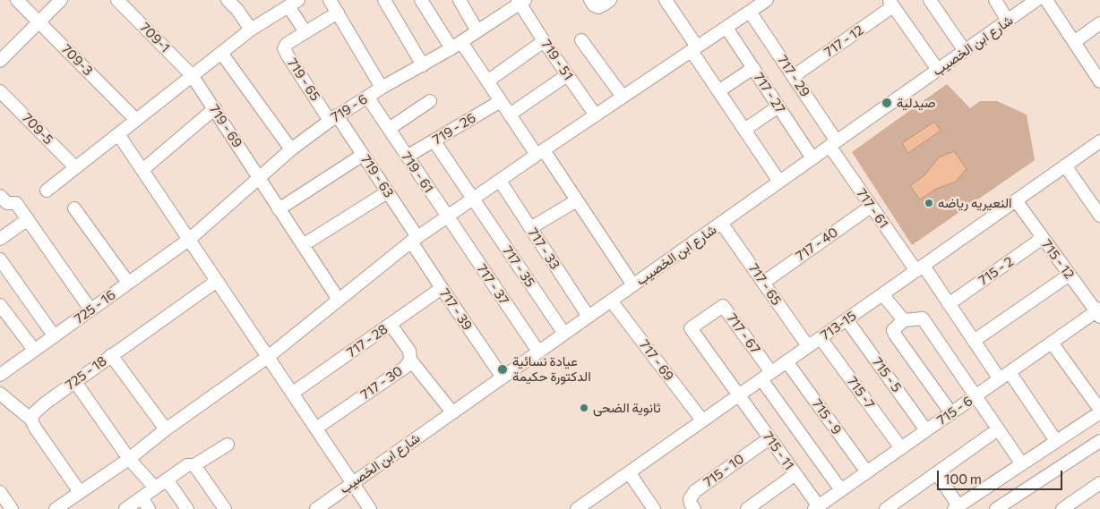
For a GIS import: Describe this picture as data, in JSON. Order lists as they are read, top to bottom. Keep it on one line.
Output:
{"streets":{"street":["709-1","717 - 12","شارع ابن الخصيب","709-3","719 - 51","717 - 29","719 - 65","717 - 27","719 - 6","719 - 69","709-5","719 - 26","719 - 61","719 - 63","717 - 61","717 - 40","717 - 33","715 - 12","717 - 35","715 - 2","717 - 37","717 - 65","725 - 16","717 - 39","713-15","717 - 67","717 - 28","717 - 69","725 - 18","715 - 5","717 - 30","715 -7","715 - 6","715 - 9","715 - 11","715 - 10"]},"crossings":[["709-1","719 - 69"],["717 - 12","717 - 29"],["شارع ابن الخصيب","717 - 29"],["شارع ابن الخصيب","717 - 27"],["شارع ابن الخصيب","717 - 61"],["شارع ابن الخصيب","717 - 33"],["شارع ابن الخصيب","717 - 35"],["شارع ابن الخصيب","717 - 37"],["شارع ابن الخصيب","717 - 65"],["شارع ابن الخصيب","717 - 39"],["شارع ابن الخصيب","717 - 69"],["719 - 51","719 - 6"],["717 - 29","717 - 61"],["719 - 65","719 - 6"],["719 - 65","719 - 63"],["719 - 6","719 - 69"],["719 - 6","719 - 61"],["719 - 6","719 - 63"],["719 - 6","725 - 16"],["719 - 26","719 - 61"],["719 - 26","717 - 35"],["719 - 61","717 - 37"],["719 - 63","717 - 39"],["717 - 61","717 - 40"],["717 - 61","713-15"],["717 - 40","717 - 65"],["715 - 12","715 - 2"],["715 - 12","713-15"],["715 - 12","715 - 6"],["717 - 65","713-15"],["717 - 39","717 - 28"],["713-15","717 - 67"],["713-15","717 - 69"],["713-15","715 - 5"],["713-15","715 -7"],["713-15","715 - 9"],["713-15","715 - 11"],["717 - 67","715 - 11"],["717 - 28","717 - 30"],["715 - 5","715 - 6"],["715 -7","715 - 6"],["715 - 6","715 - 9"],["715 - 6","715 - 11"],["715 - 11","715 - 10"]],"places":["صيدلية","النعيريه رياضه","عيادة نسائية الدكتورة حكيمة","ثانوية الضحى"],"scale_bar":"100 m"}
